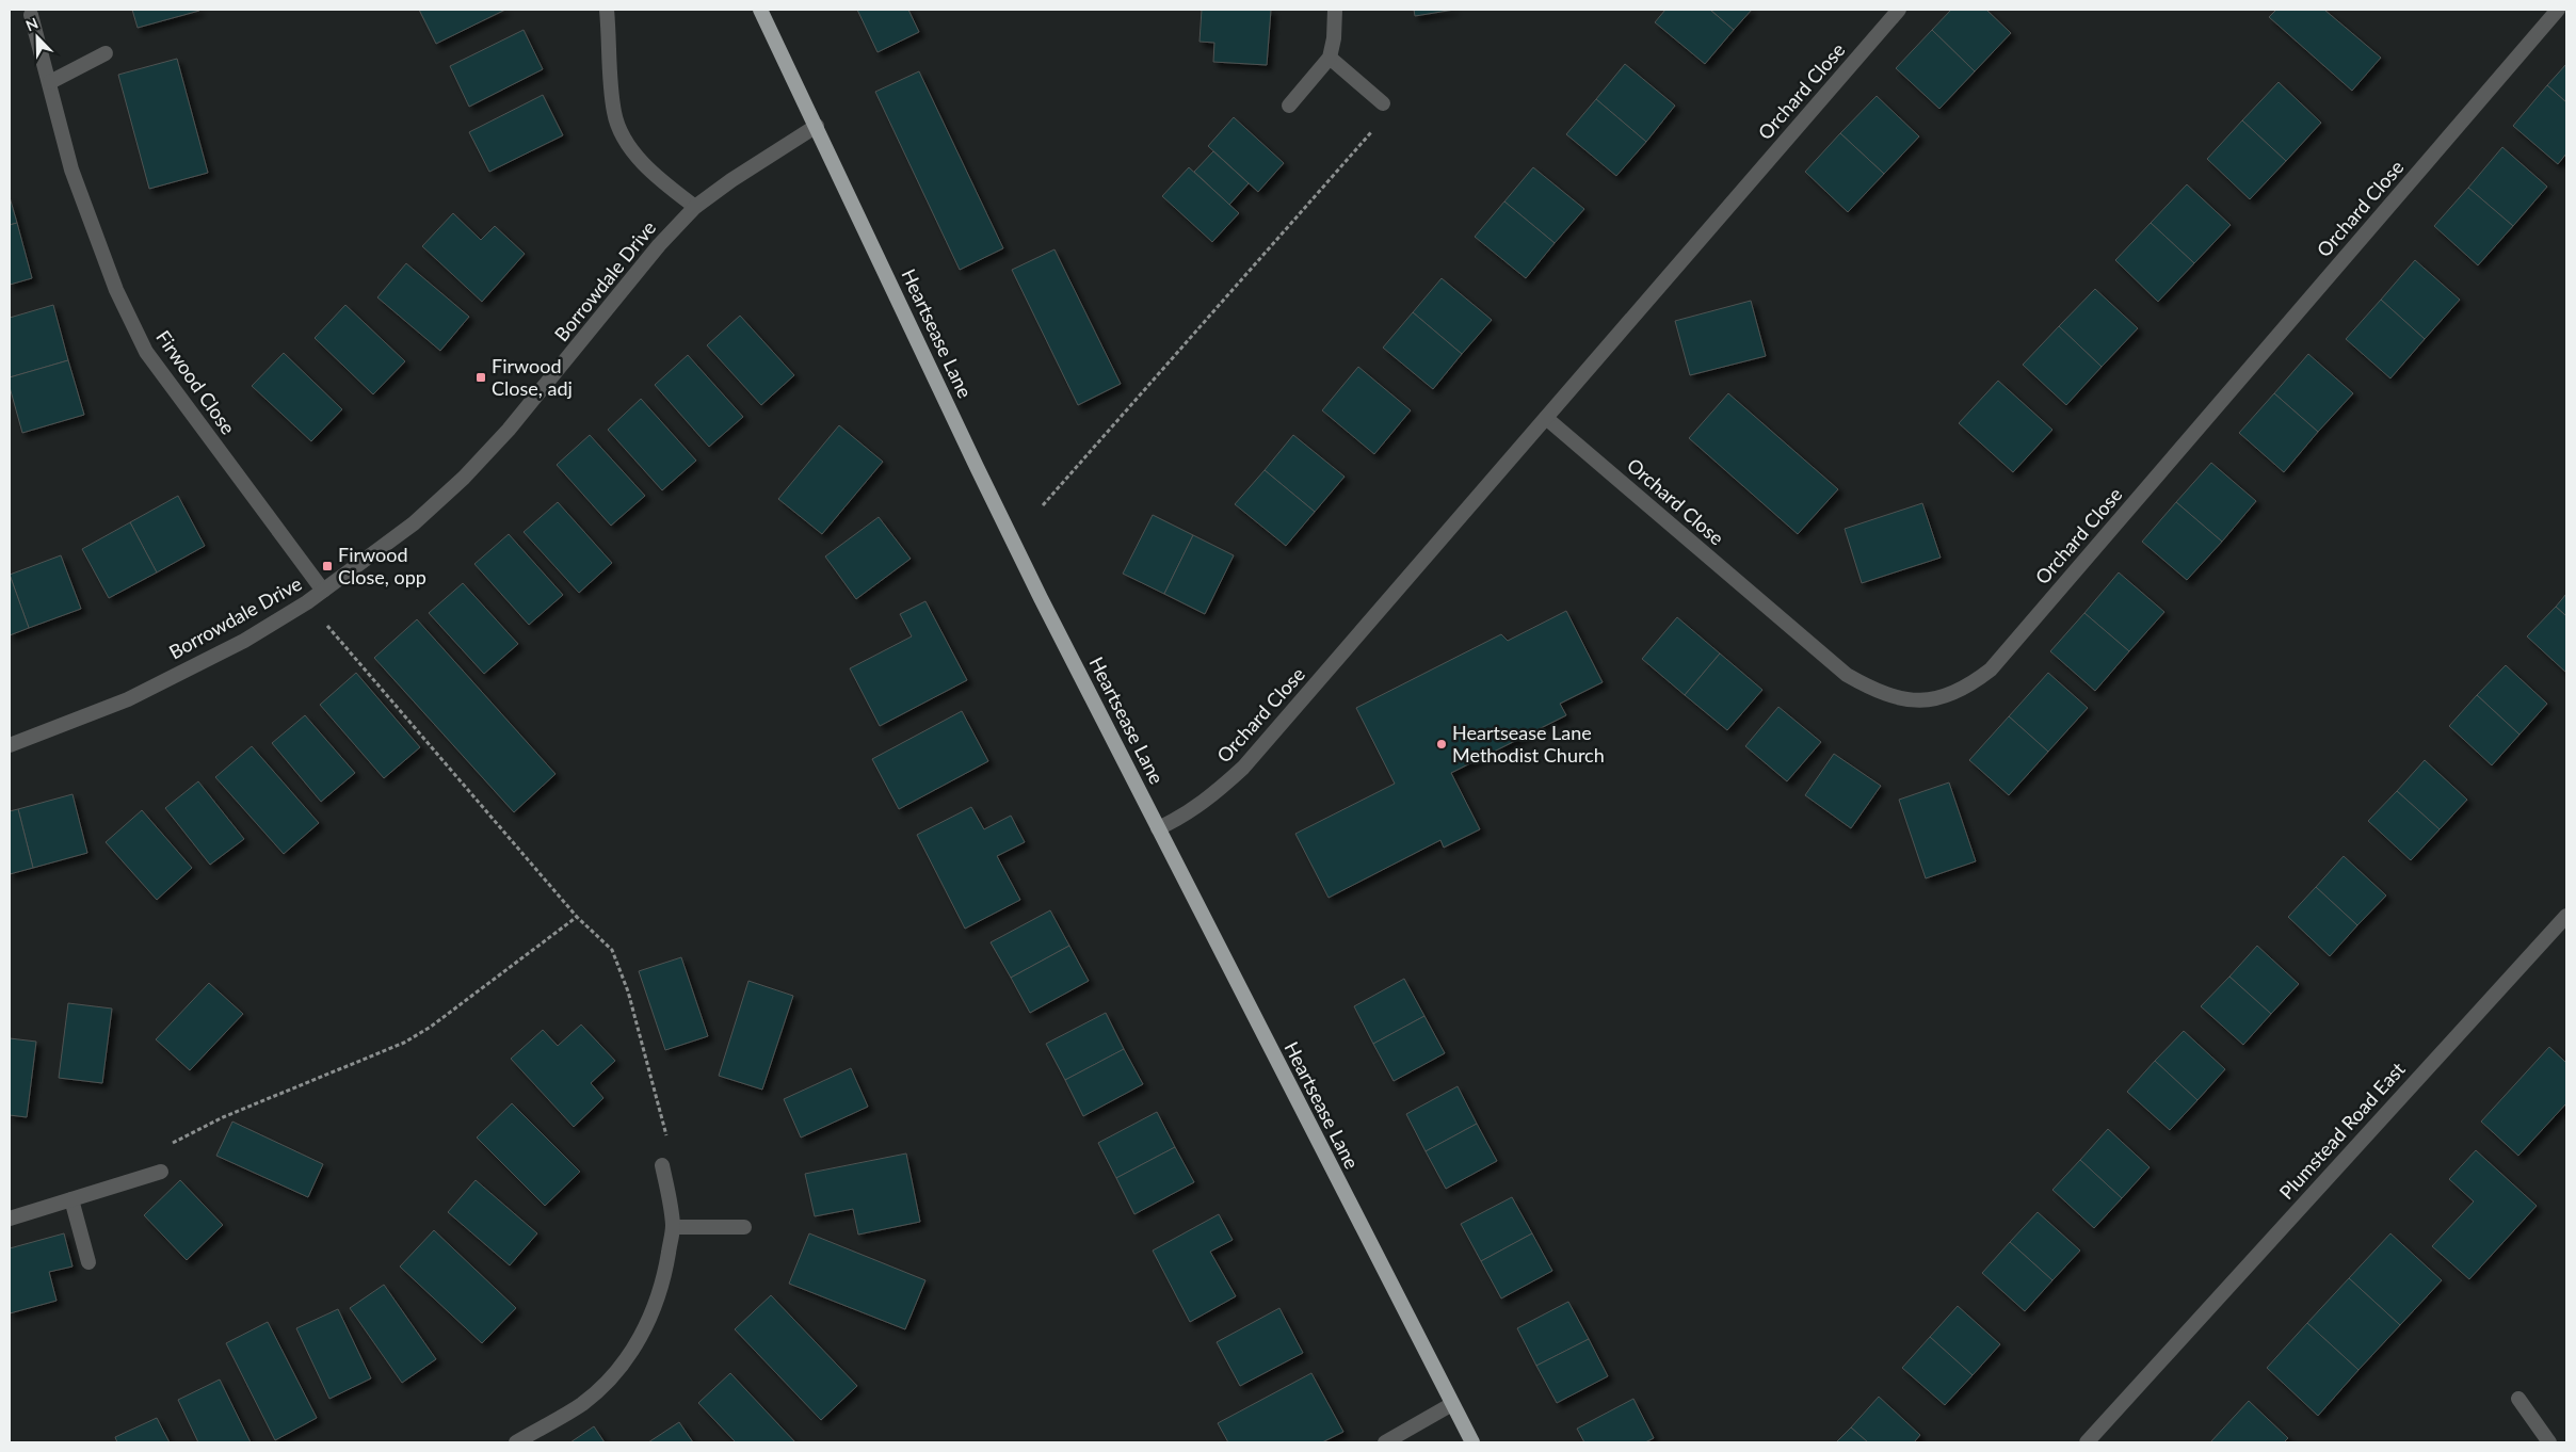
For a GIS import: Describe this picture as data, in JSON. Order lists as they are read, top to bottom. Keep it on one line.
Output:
{"streets":{"highway":["Heartsease Lane"],"street":["Orchard Close","Borrowdale Drive","Firwood Close","Plumstead Road East"]},"crossings":[["Orchard Close","Heartsease Lane"],["Borrowdale Drive","Heartsease Lane"],["Borrowdale Drive","Firwood Close"]],"places":{"transit":["Firwood Close, adj","Firwood Close, opp"],"other":["Heartsease Lane Methodist Church"]},"north":"top left"}
